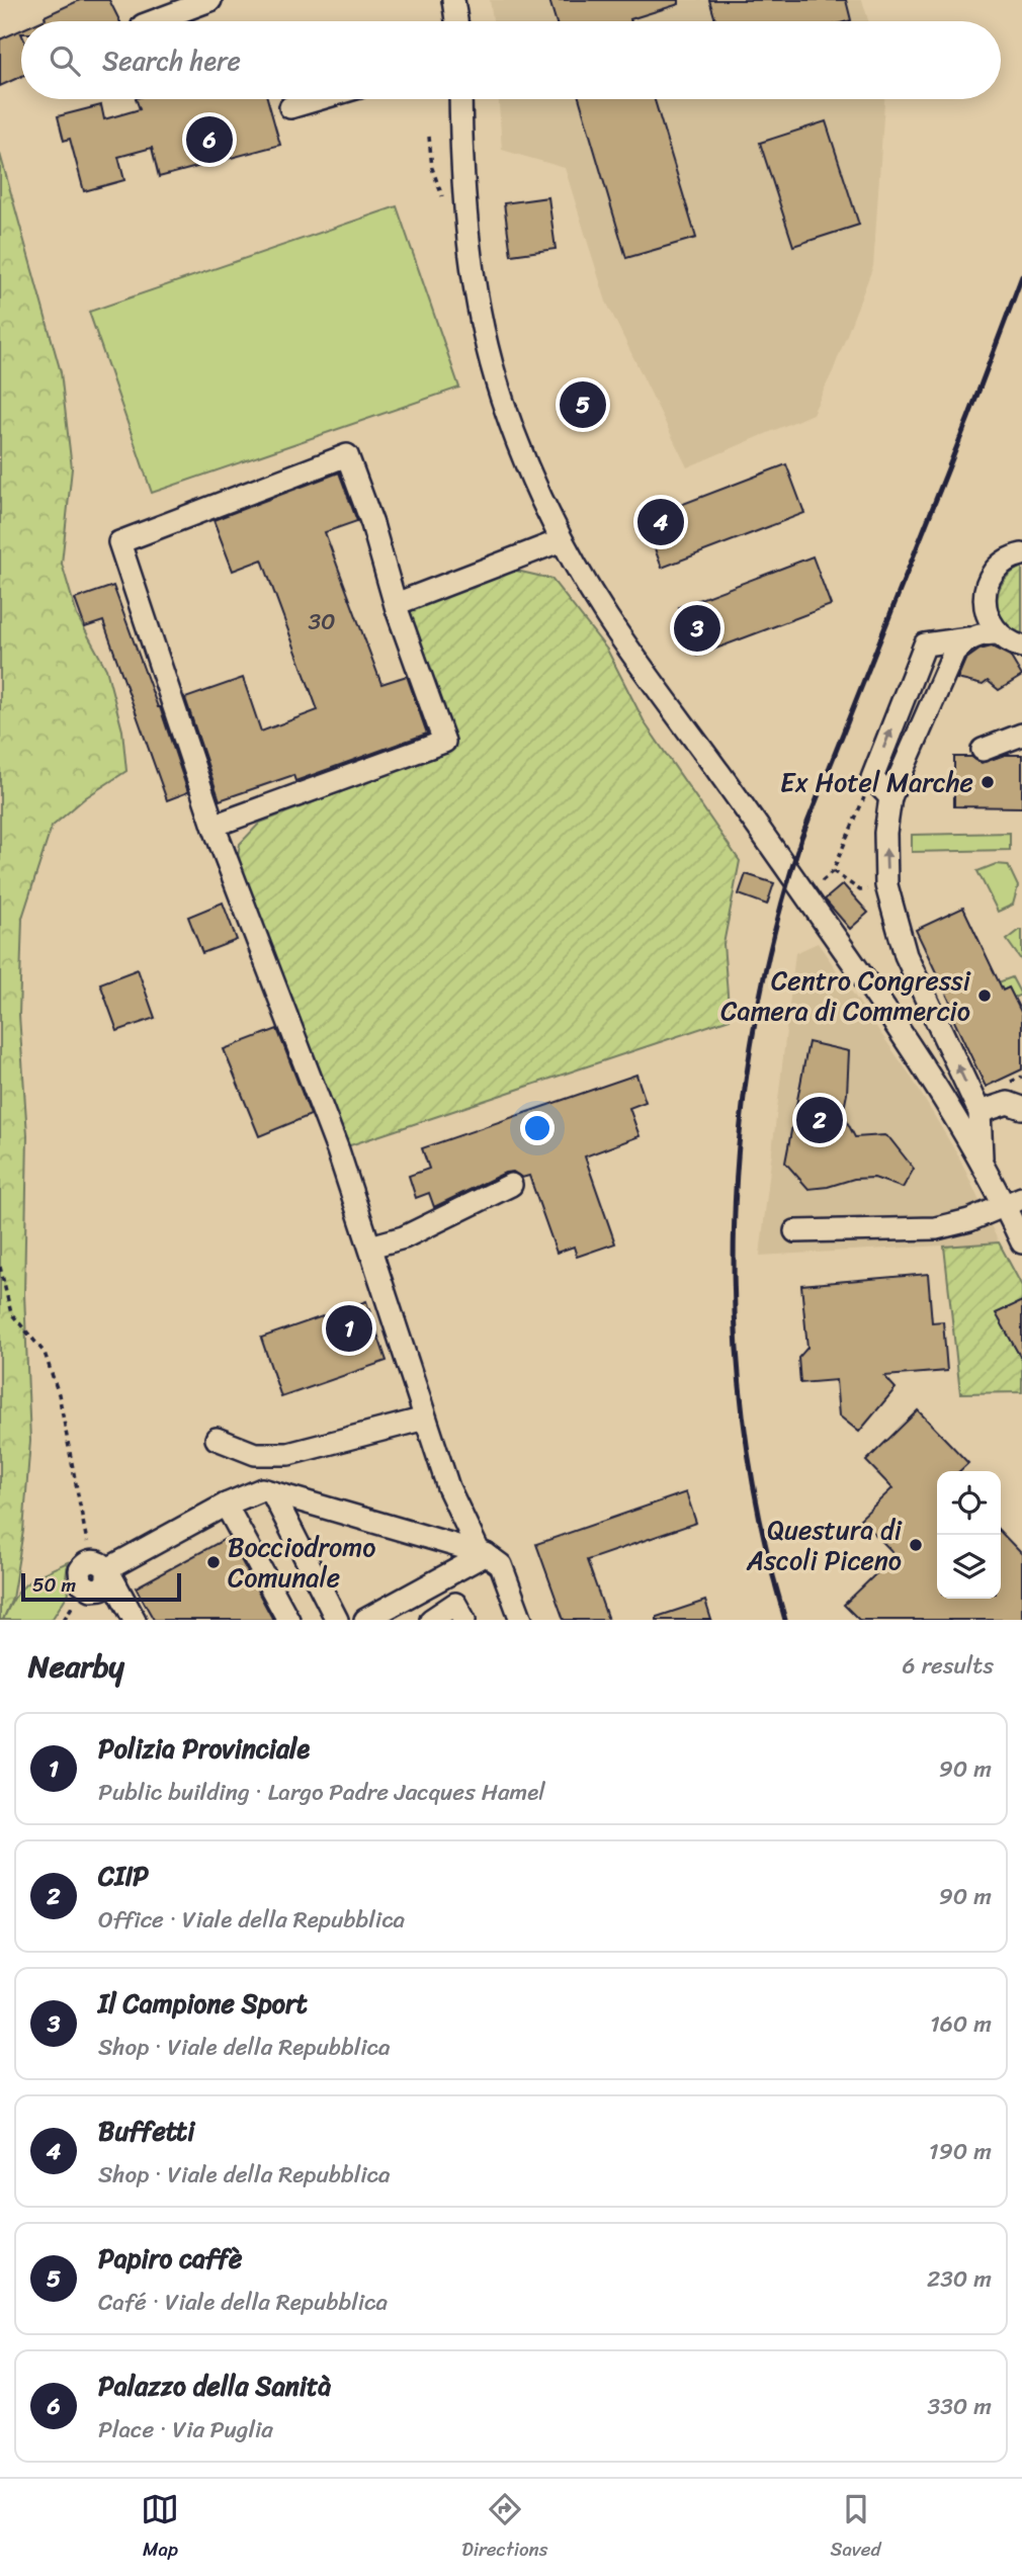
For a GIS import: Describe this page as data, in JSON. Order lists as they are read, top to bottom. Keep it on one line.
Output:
{"places":["Ex Hotel Marche","Centro Congressi Camera di Commercio","Questura di Ascoli Piceno","Bocciodromo Comunale"],"house_numbers":["30"],"scale_bar":"50 m","page":{"search":"Search here","pins":["6","5","4","3","2","1"],"scale":"50 m","heading":["Nearby","6 results"],"list":[{"mark":"1","name":"Polizia Provinciale","note":"Public building · Largo Padre Jacques Hamel","value":"90 m"},{"mark":"2","name":"CIIP","note":"Office · Viale della Repubblica","value":"90 m"},{"mark":"3","name":"Il Campione Sport","note":"Shop · Viale della Repubblica","value":"160 m"},{"mark":"4","name":"Buffetti","note":"Shop · Viale della Repubblica","value":"190 m"},{"mark":"5","name":"Papiro caffè","note":"Café · Viale della Repubblica","value":"230 m"},{"mark":"6","name":"Palazzo della Sanità","note":"Place · Via Puglia","value":"330 m"}],"nav":["Map","Directions","Saved"]}}
